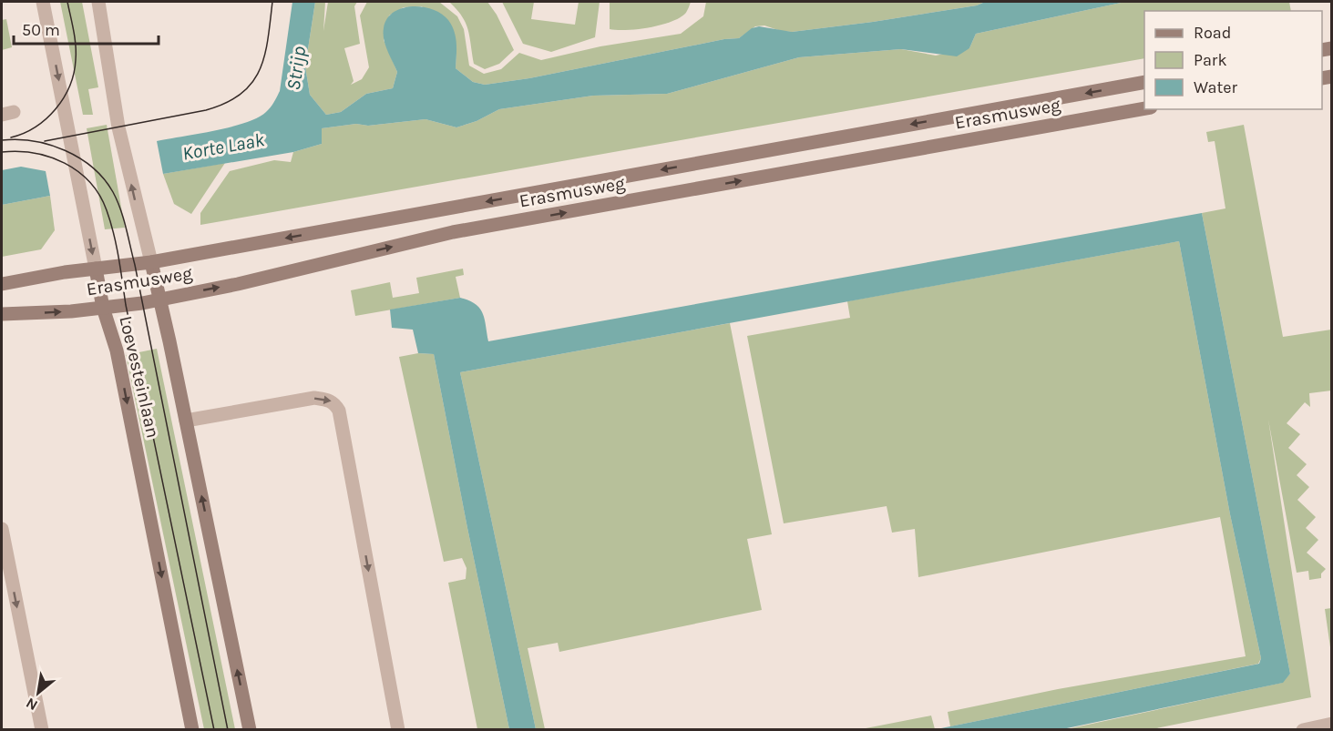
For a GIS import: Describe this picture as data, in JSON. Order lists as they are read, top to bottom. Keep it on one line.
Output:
{"streets":{"main road":["Erasmusweg","Loevesteinlaan"]},"crossings":[["Erasmusweg","Loevesteinlaan"]],"water":["Strijp","Korte Laak"],"legend":["Road","Park","Water"],"scale_bar":"50 m","north":"bottom left"}
